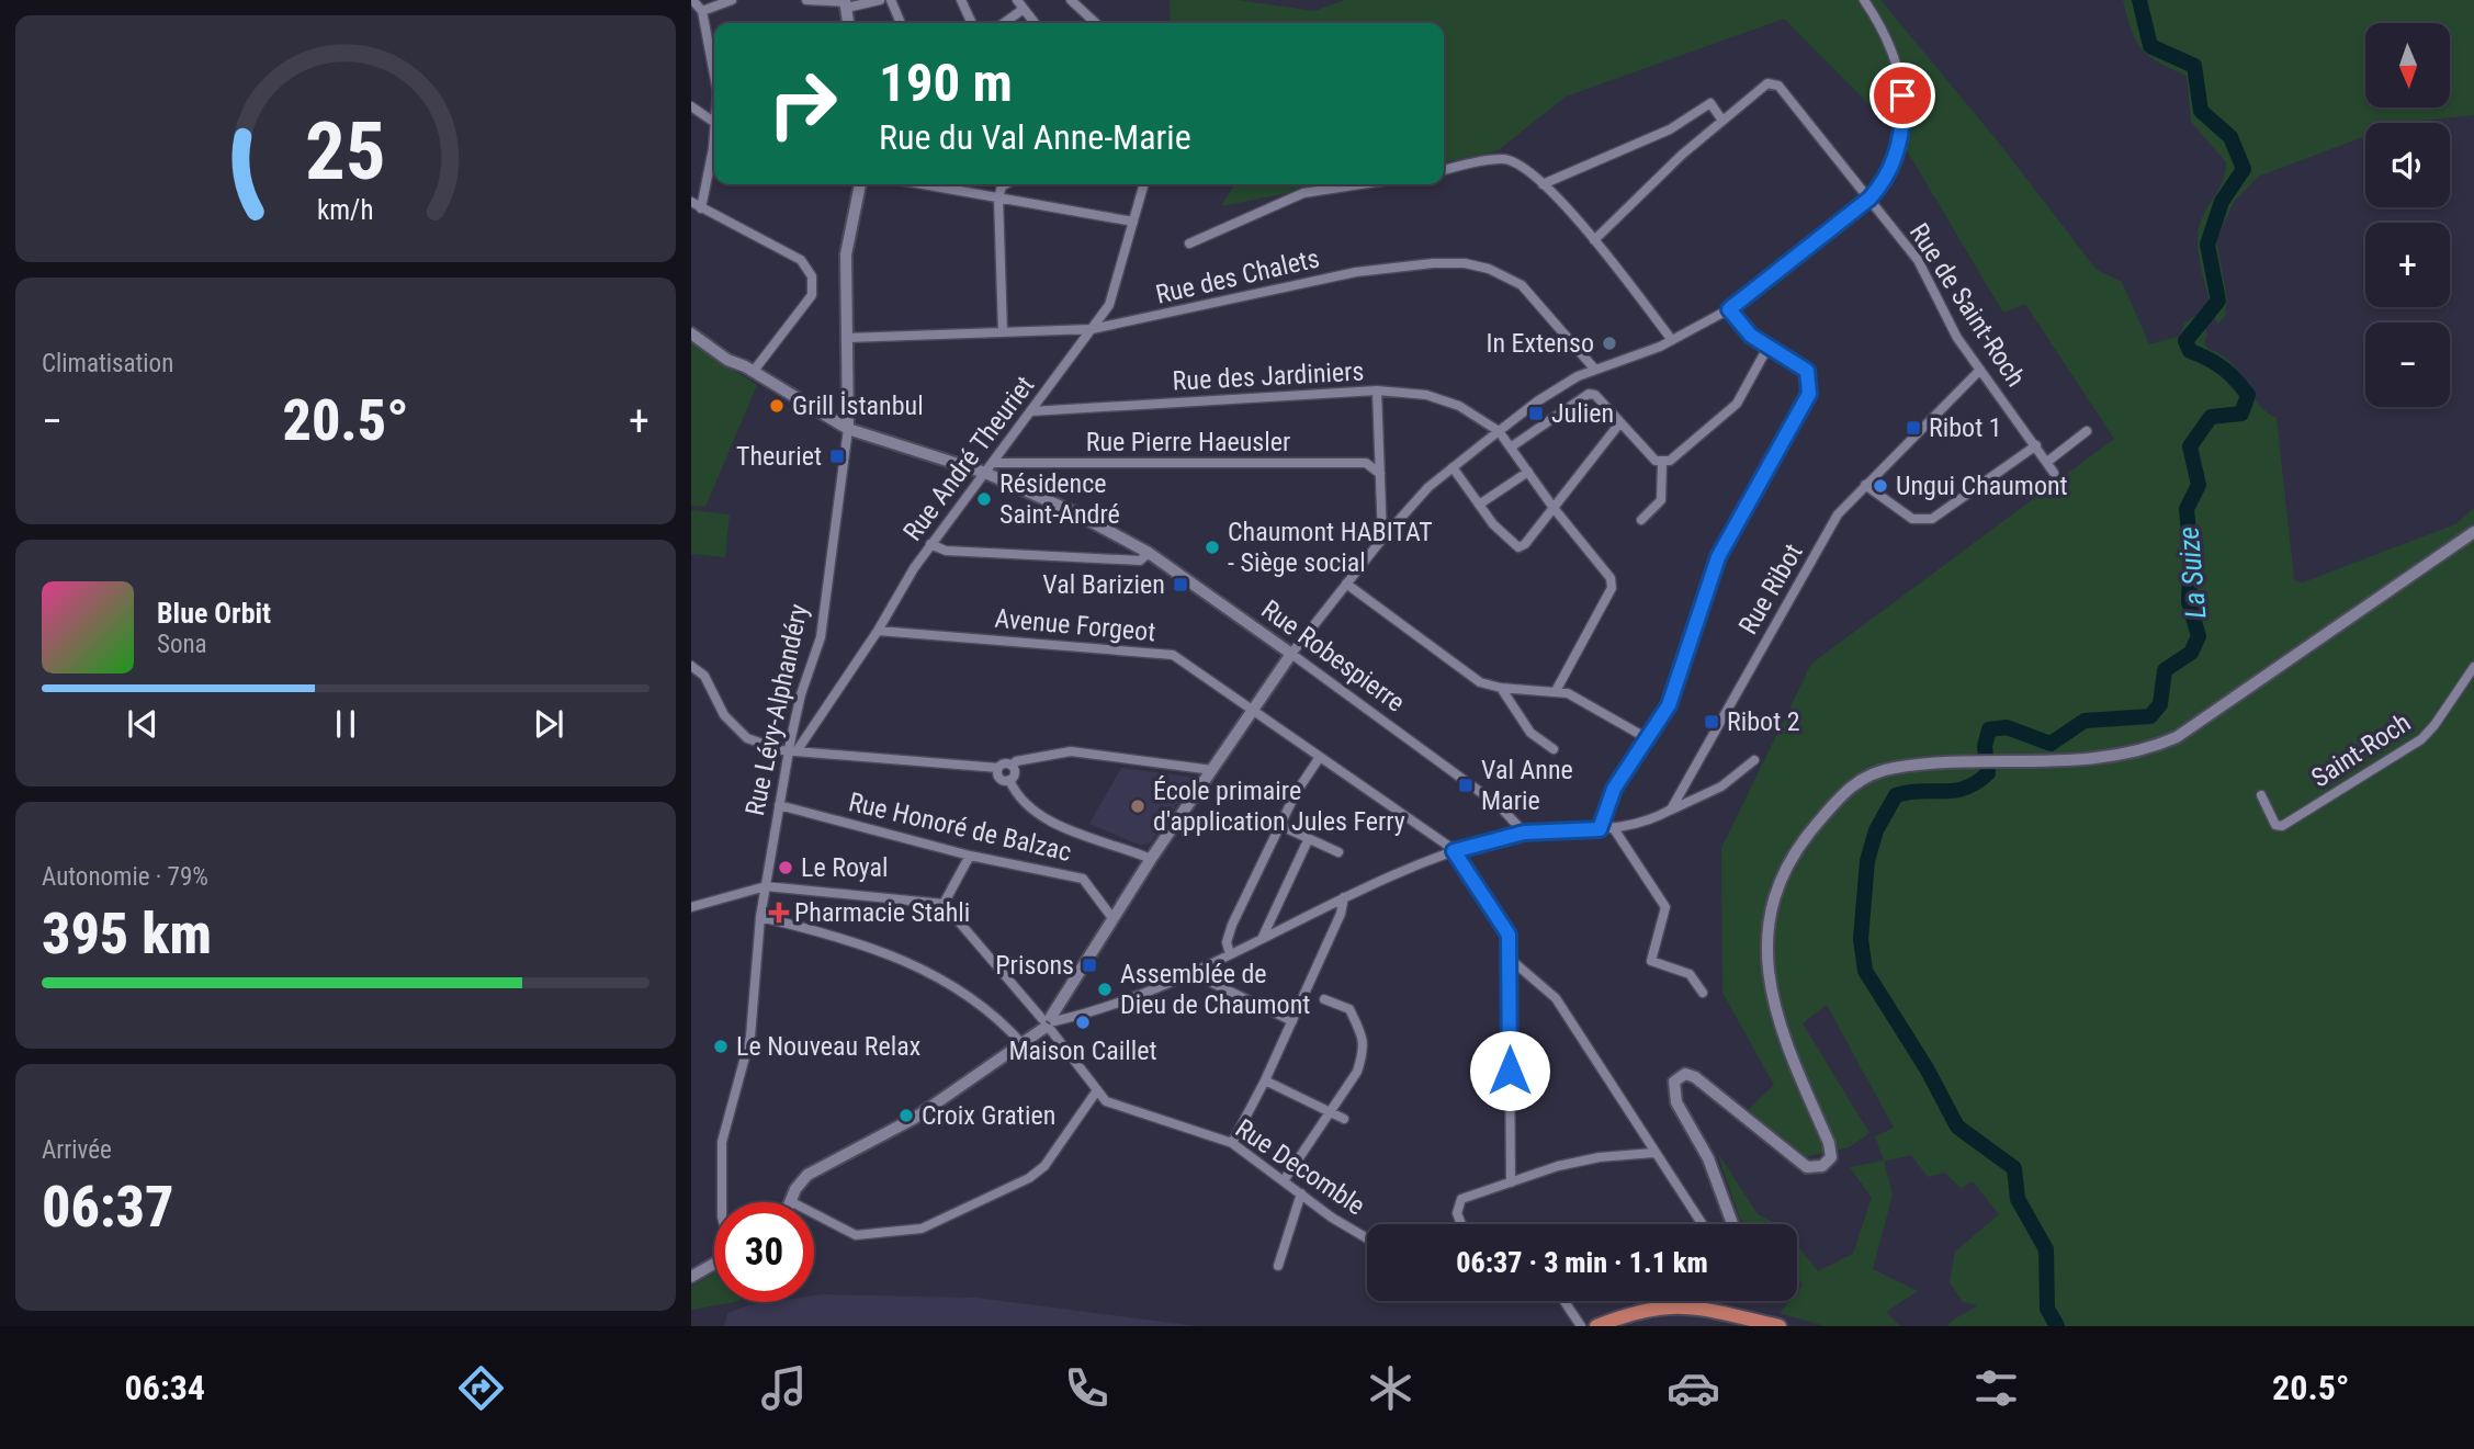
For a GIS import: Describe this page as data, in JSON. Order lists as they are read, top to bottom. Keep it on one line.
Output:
{"streets":{"street":["Rue des Chalets","Rue de Saint-Roch","Rue des Jardiniers","Rue Pierre Haeusler","Rue André Theuriet","Rue Ribot","Avenue Forgeot","Rue Robespierre","Rue Lévy-Alphandéry","Saint-Roch","Rue Honoré de Balzac","Rue Decomble"]},"crossings":[["Rue des Chalets","Rue André Theuriet"],["Rue des Chalets","Rue Lévy-Alphandéry"],["Rue de Saint-Roch","Rue Ribot"],["Rue des Jardiniers","Rue André Theuriet"],["Rue Pierre Haeusler","Rue André Theuriet"],["Rue Pierre Haeusler","Rue Robespierre"],["Rue André Theuriet","Avenue Forgeot"],["Rue André Theuriet","Rue Robespierre"],["Rue André Theuriet","Rue Lévy-Alphandéry"],["Rue Robespierre","Rue Lévy-Alphandéry"],["Rue Lévy-Alphandéry","Rue Honoré de Balzac"]],"water":["La Suize"],"places":{"other":["In Extenso","Grill İstanbul","Ungui Chaumont","Résidence Saint-André","Chaumont HABITAT - Siège social","École primaire d'application Jules Ferry","Le Royal","Assemblée de Dieu de Chaumont","Maison Caillet","Le Nouveau Relax","Croix Gratien"],"transit":["Julien","Ribot 1","Theuriet","Val Barizien","Ribot 2","Val Anne Marie","Prisons"],"health":["Pharmacie Stahli"]},"north":"bottom","page":{"map_buttons":["+","−"],"turn":["190 m","Rue du Val Anne-Marie"],"tile":["Climatisation",["Autonomie · 79%","395 km"],["Arrivée","06:37"]],"heat":["−","20.5°","+"],"song":["Blue Orbit","Sona"],"limit":"30","trip":"06:37 · 3 min · 1.1 km","tabs":["06:34","20.5°"],"gauge":["25","km/h"]}}
